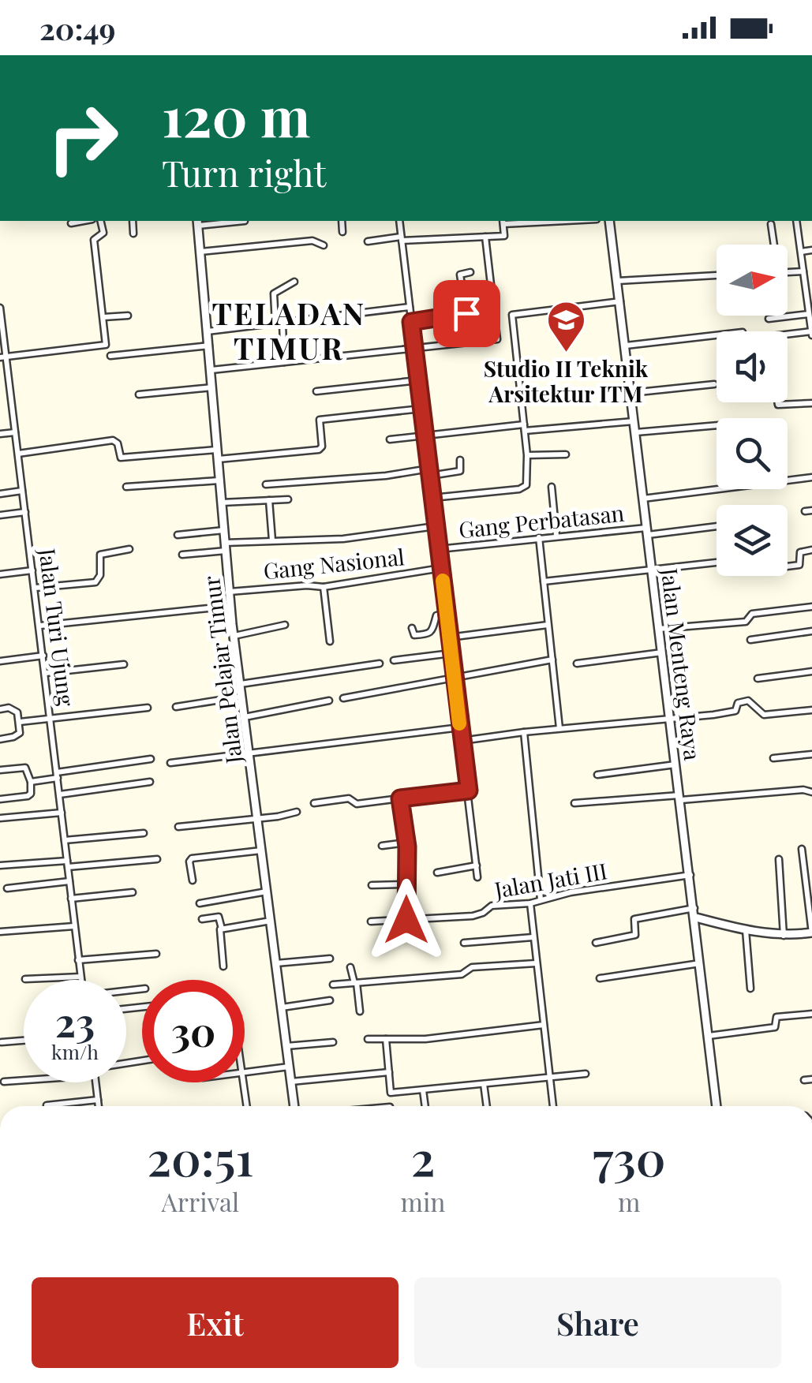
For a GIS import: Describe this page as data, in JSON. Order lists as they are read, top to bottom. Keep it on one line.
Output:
{"streets":{"street":["Gang Perbatasan","Gang Nasional","Jalan Turi Ujung","Jalan Menteng Raya","Jalan Pelajar Timur","Jalan Jati III"]},"crossings":[["Gang Perbatasan","Jalan Menteng Raya"],["Gang Perbatasan","Jalan Jati III"],["Gang Nasional","Jalan Pelajar Timur"],["Gang Nasional","Jalan Jati III"],["Jalan Menteng Raya","Jalan Jati III"]],"districts":["TELADAN TIMUR"],"places":{"school or university":["Studio II Teknik Arsitektur ITM"]},"north":"right","page":{"status":"20:49","turn":["120 m","Turn right"],"speed":"23 km/h","limit":"30","eta":["20:51","Arrival","2","min","730","m"],"buttons":["Exit","Share"]}}
